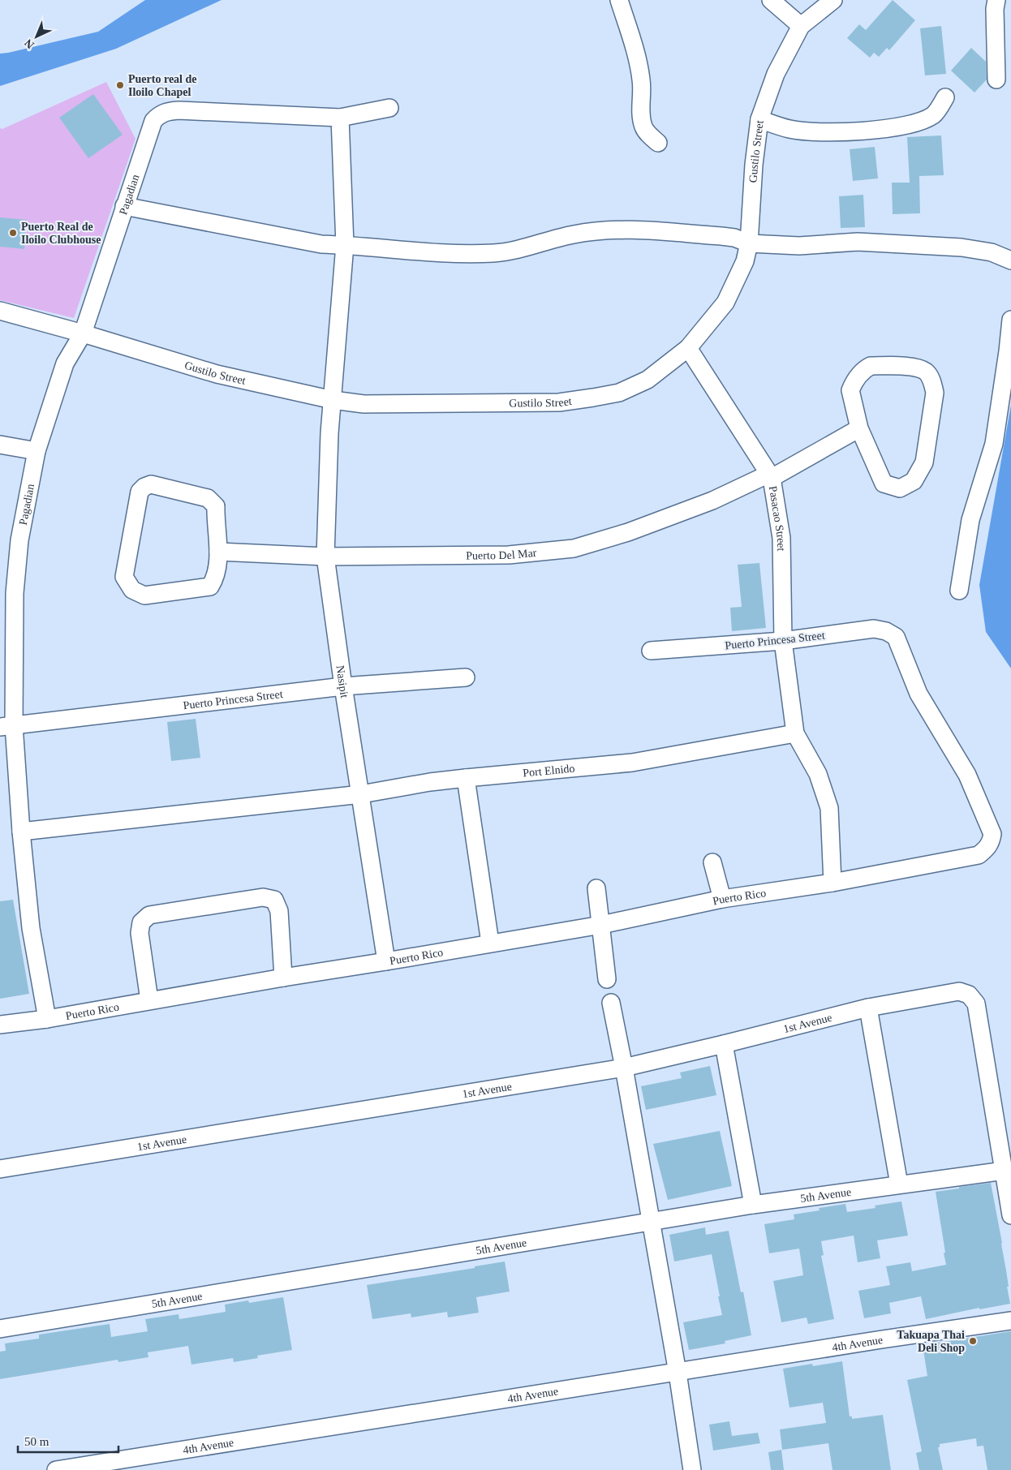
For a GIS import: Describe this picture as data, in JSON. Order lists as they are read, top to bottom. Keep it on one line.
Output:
{"streets":{"street":["Gustilo Street","Pagadian","Pasacao Street","Puerto Del Mar","Puerto Princesa Street","Nasipit","Port Elnido","Puerto Rico","1st Avenue","5th Avenue","4th Avenue"]},"crossings":[["Gustilo Street","Pagadian"],["Gustilo Street","Pasacao Street"],["Gustilo Street","Nasipit"],["Pagadian","Puerto Princesa Street"],["Pagadian","Port Elnido"],["Pagadian","Puerto Rico"],["Pasacao Street","Puerto Del Mar"],["Pasacao Street","Puerto Princesa Street"],["Puerto Del Mar","Nasipit"],["Puerto Princesa Street","Nasipit"],["Puerto Princesa Street","Puerto Rico"],["Nasipit","Port Elnido"],["Nasipit","Puerto Rico"],["1st Avenue","5th Avenue"]],"places":["Puerto real de Iloilo Chapel","Puerto Real de Iloilo Clubhouse","Takuapa Thai Deli Shop"],"scale_bar":"50 m","north":"bottom left"}
